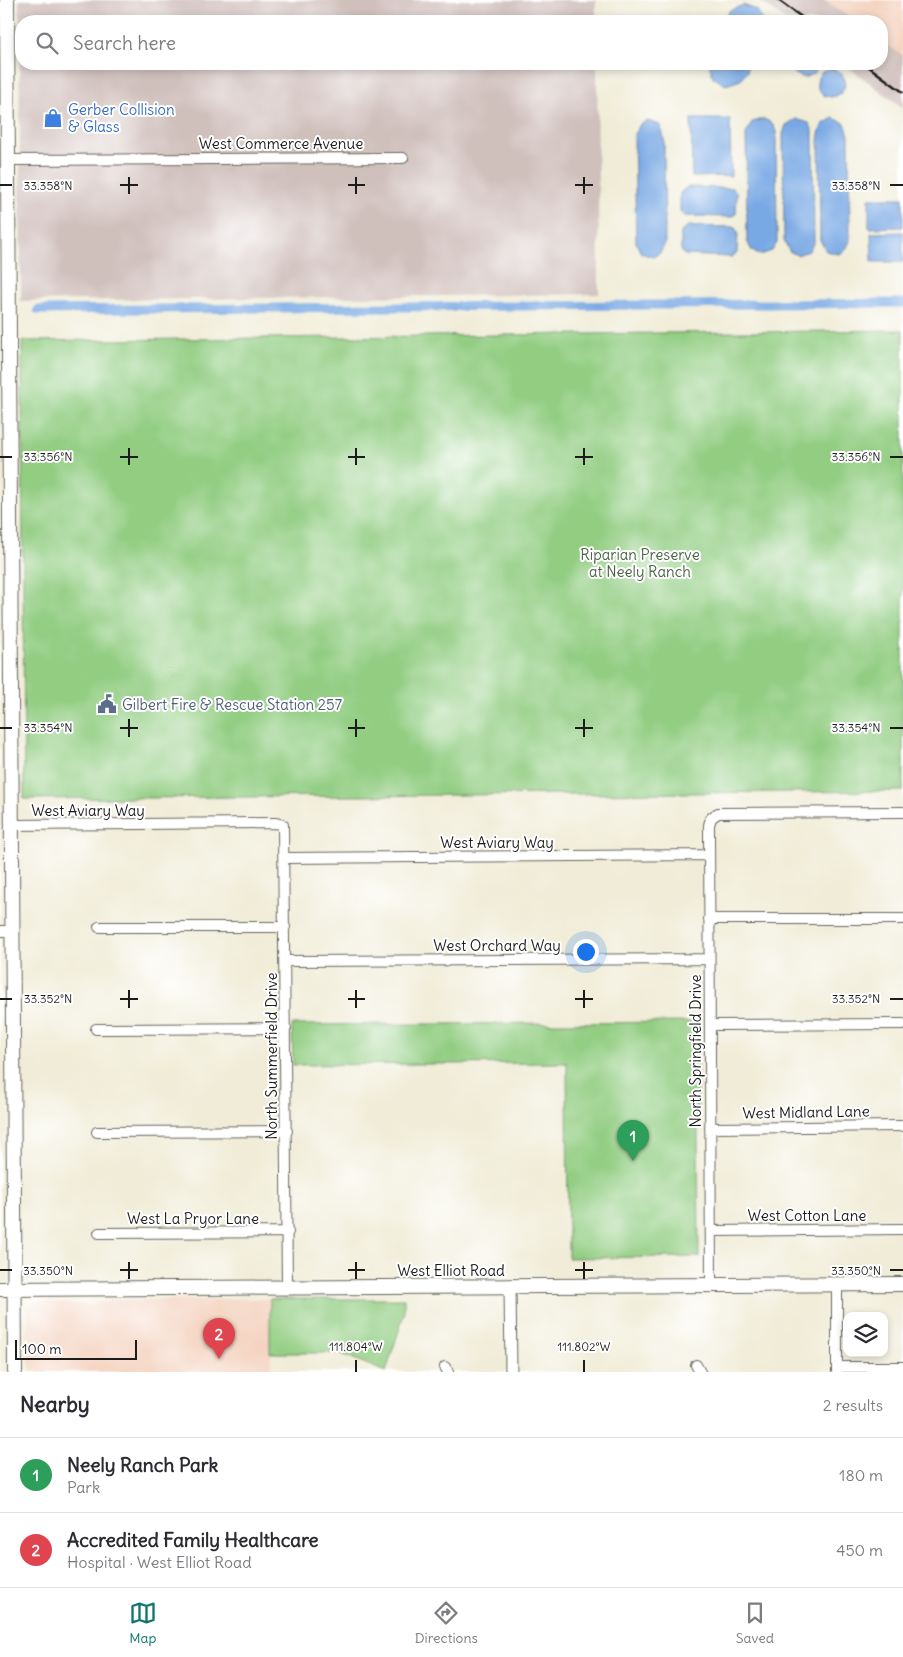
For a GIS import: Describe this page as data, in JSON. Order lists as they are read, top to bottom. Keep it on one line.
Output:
{"streets":{"main road":["West Elliot Road"],"street":["West Commerce Avenue","West Aviary Way","West Orchard Way","North Springfield Drive","North Summerfield Drive","West Midland Lane","West Cotton Lane","West La Pryor Lane"]},"crossings":[["West Aviary Way","North Springfield Drive"],["West Aviary Way","North Summerfield Drive"],["West Orchard Way","North Springfield Drive"],["West Orchard Way","North Summerfield Drive"],["North Springfield Drive","West Midland Lane"],["North Springfield Drive","West Cotton Lane"],["North Springfield Drive","West Elliot Road"],["North Summerfield Drive","West La Pryor Lane"],["North Summerfield Drive","West Elliot Road"]],"parks":["Riparian Preserve at Neely Ranch"],"places":{"shop":["Gerber Collision & Glass"],"public building":["Gilbert Fire & Rescue Station 257"]},"scale_bar":"100 m","page":{"search":"Search here","pins":["1","2"],"scale":"100 m","heading":["Nearby","2 results"],"list":[{"mark":"1","name":"Neely Ranch Park","note":"Park","value":"180 m"},{"mark":"2","name":"Accredited Family Healthcare","note":"Hospital · West Elliot Road","value":"450 m"}],"nav":["Map","Directions","Saved"]},"coordinates":["33.358°N","33.356°N","33.354°N","33.352°N","33.350°N","111.804°W","111.802°W"]}
